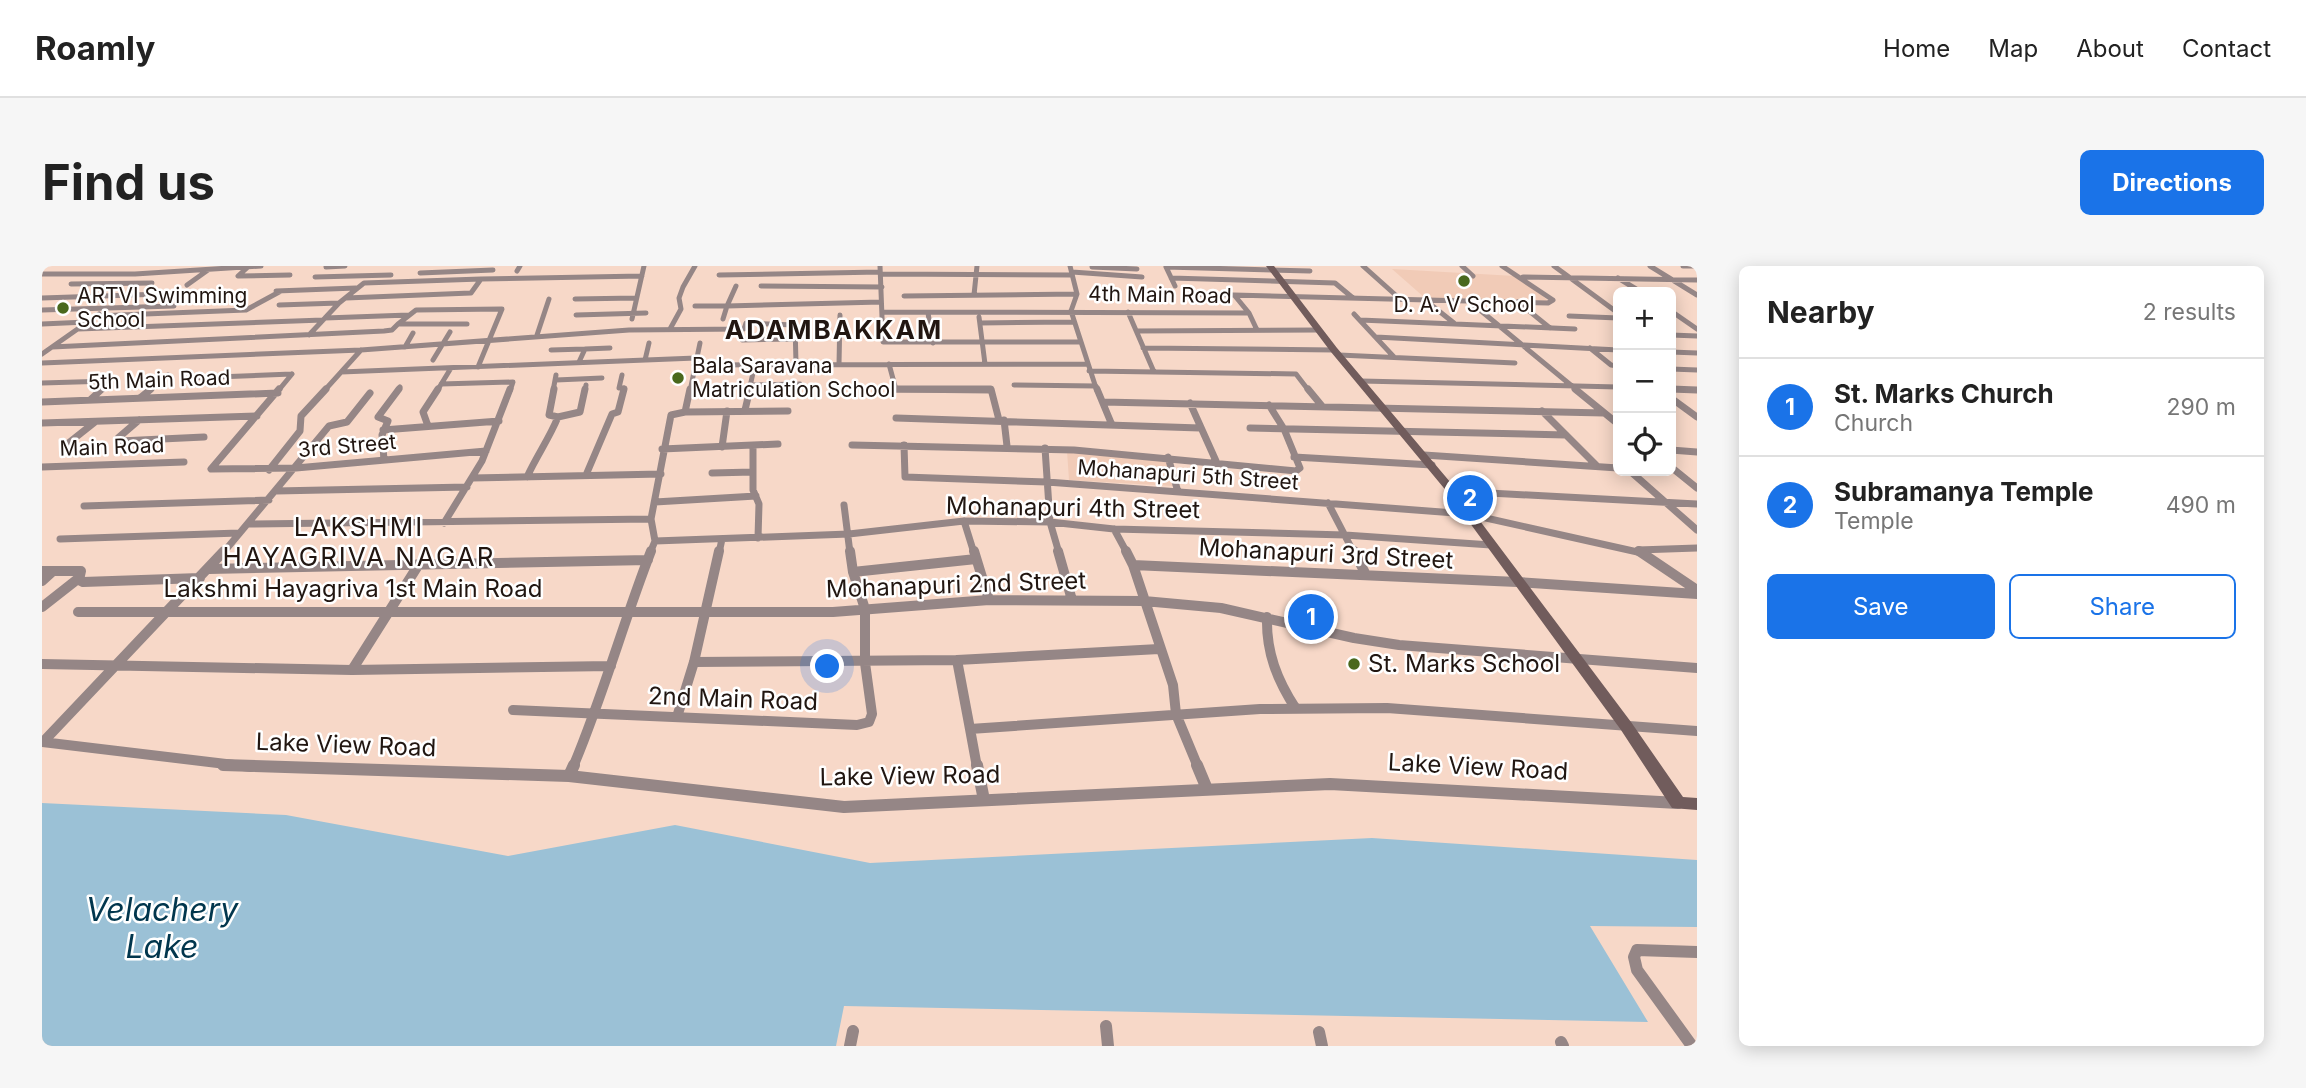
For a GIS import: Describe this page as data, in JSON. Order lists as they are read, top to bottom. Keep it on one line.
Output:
{"streets":{"street":["4th Main Road","5th Main Road","3rd Street","Main Road","Mohanapuri 5th Street","Mohanapuri 4th Street","Mohanapuri 3rd Street","Mohanapuri 2nd Street","Lakshmi Hayagriva 1st Main Road","2nd Main Road","Lake View Road"]},"crossings":[["Mohanapuri 2nd Street","Lakshmi Hayagriva 1st Main Road"]],"districts":["ADAMBAKKAM","LAKSHMI HAYAGRIVA NAGAR"],"water":["Velachery Lake"],"places":["D. A. V School","ARTVI Swimming School","Bala Saravana Matriculation School","St. Marks School"],"page":{"header":"Roamly","nav":["Home","Map","About","Contact"],"buttons":["Directions",["Save","Share"]],"title":"Find us","heading":["Nearby","2 results"],"map_buttons":["+","−"],"list":[{"mark":"1","name":"St. Marks Church","note":"Church","value":"290 m"},{"mark":"2","name":"Subramanya Temple","note":"Temple","value":"490 m"}],"pins":["2","1"]}}
